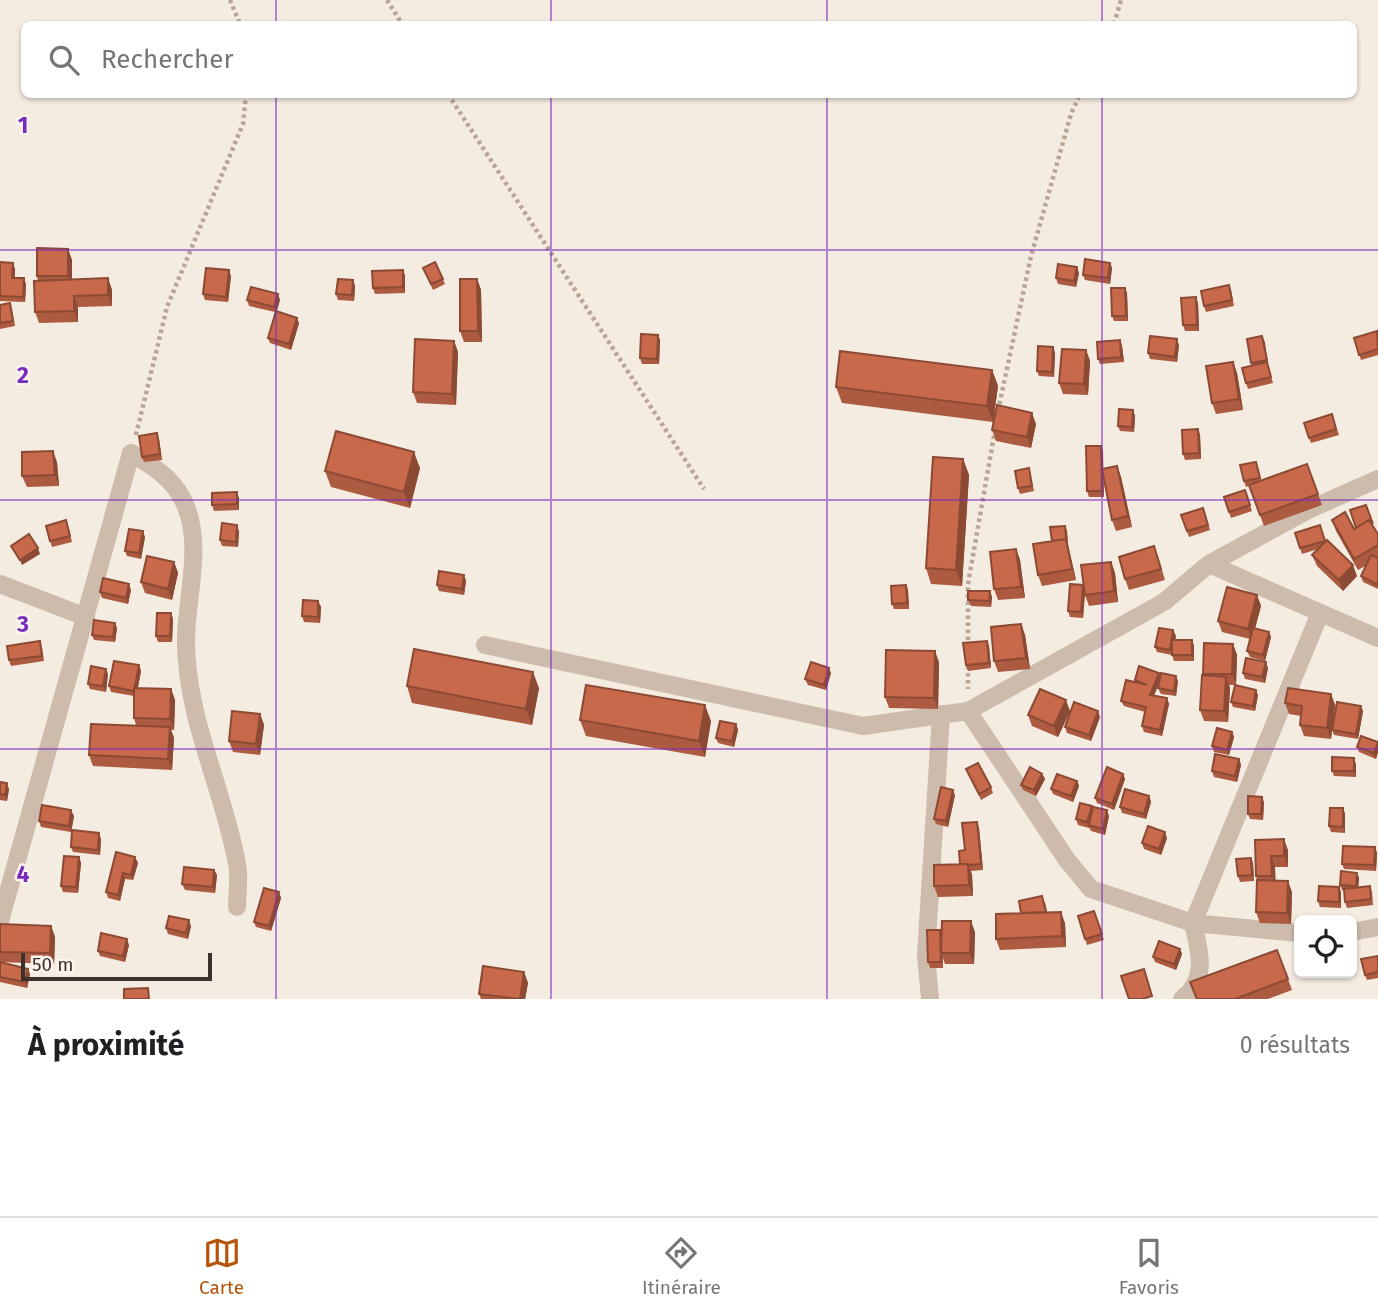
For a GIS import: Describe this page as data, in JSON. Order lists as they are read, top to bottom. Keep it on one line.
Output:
{"scale_bar":"50 m","page":{"search":"Rechercher","scale":"50 m","heading":["À proximité","0 résultats"],"nav":["Carte","Itinéraire","Favoris"]},"grid":{"rows":["1","2","3","4"]}}
